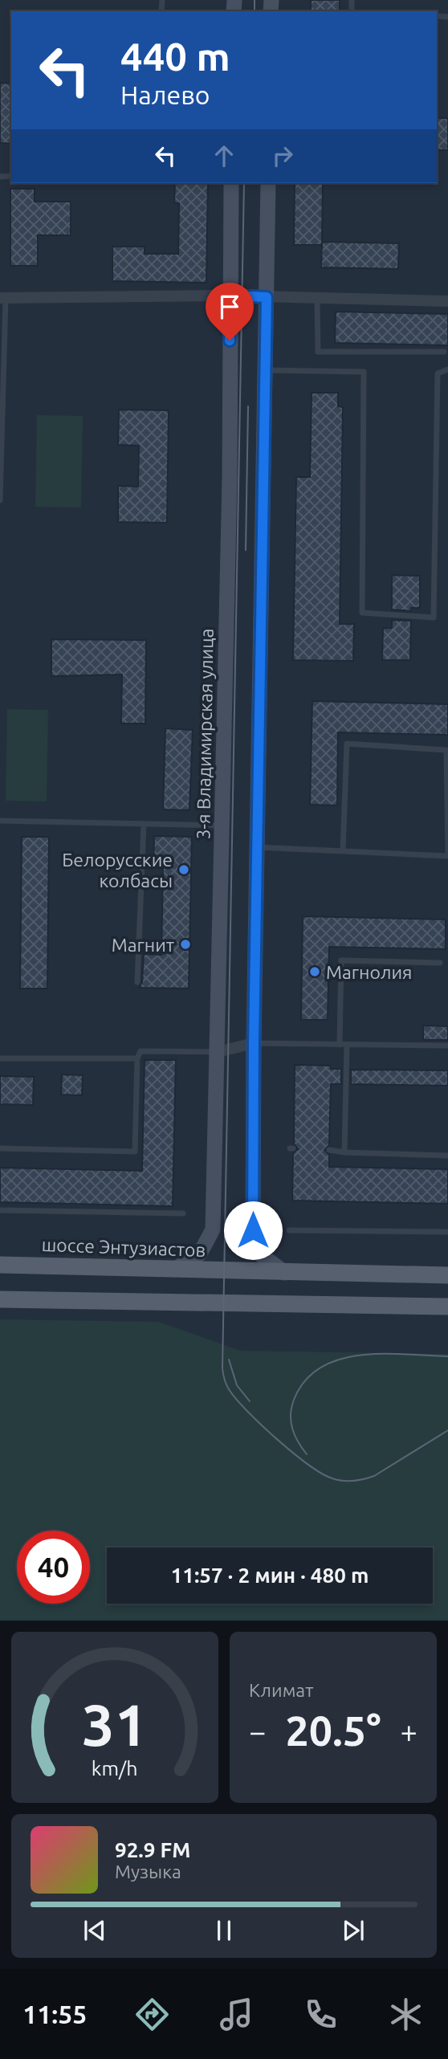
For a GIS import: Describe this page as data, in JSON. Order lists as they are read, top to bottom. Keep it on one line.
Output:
{"streets":{"main road":["шоссе Энтузиастов"],"street":["3-я Владимирская улица"]},"crossings":[["3-я Владимирская улица","шоссе Энтузиастов"]],"places":["Белорусские колбасы","Магнит","Магнолия"],"page":{"turn":["440 m","Налево"],"limit":"40","trip":"11:57 · 2 мин · 480 m","tile":"Климат","heat":["−","20.5°","+"],"song":["92.9 FM","Музыка"],"tabs":"11:55","gauge":["31","km/h"]}}
